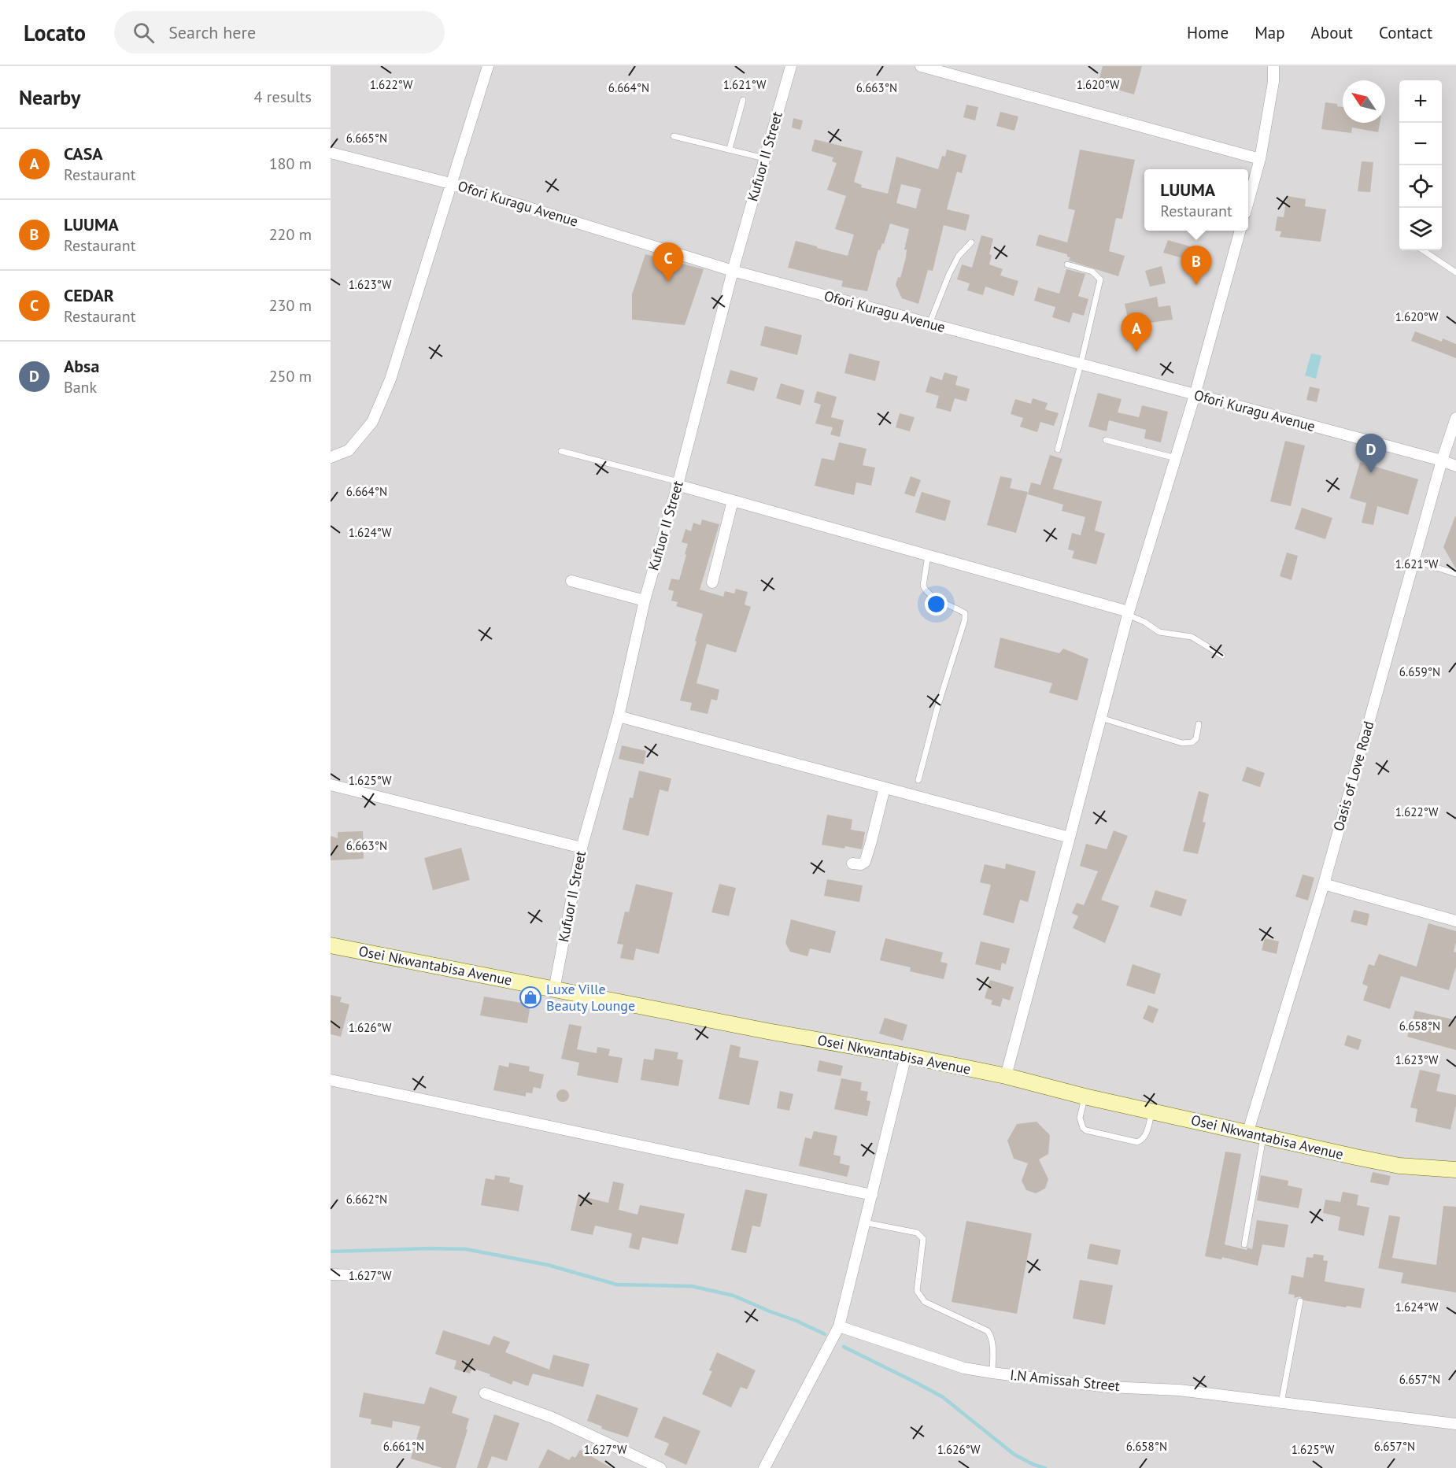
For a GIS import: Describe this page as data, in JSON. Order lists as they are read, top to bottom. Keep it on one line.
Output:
{"streets":{"street":["Kufuor II Street","Ofori Kuragu Avenue","Oasis of Love Road","Osei Nkwantabisa Avenue","I.N Amissah Street"]},"crossings":[["Kufuor II Street","Ofori Kuragu Avenue"],["Kufuor II Street","Osei Nkwantabisa Avenue"],["Ofori Kuragu Avenue","Oasis of Love Road"],["Oasis of Love Road","Osei Nkwantabisa Avenue"]],"places":{"shop":["Luxe Ville Beauty Lounge"]},"north":"top left","page":{"header":"Locato","search":"Search here","nav":["Home","Map","About","Contact"],"heading":["Nearby","4 results"],"map_buttons":["+","−"],"list":[{"mark":"A","name":"CASA","note":"Restaurant","value":"180 m"},{"mark":"B","name":"LUUMA","note":"Restaurant","value":"220 m"},{"mark":"C","name":"CEDAR","note":"Restaurant","value":"230 m"},{"mark":"D","name":"Absa","note":"Bank","value":"250 m"}],"popup":["LUUMA","Restaurant"],"pins":["C","B","A","D"]},"coordinates":["1.622°W","1.621°W","1.620°W","6.664°N","6.663°N","6.665°N","1.623°W","1.624°W","6.659°N","1.625°W","6.658°N","1.626°W","6.662°N","1.627°W","6.657°N","6.661°N"]}
